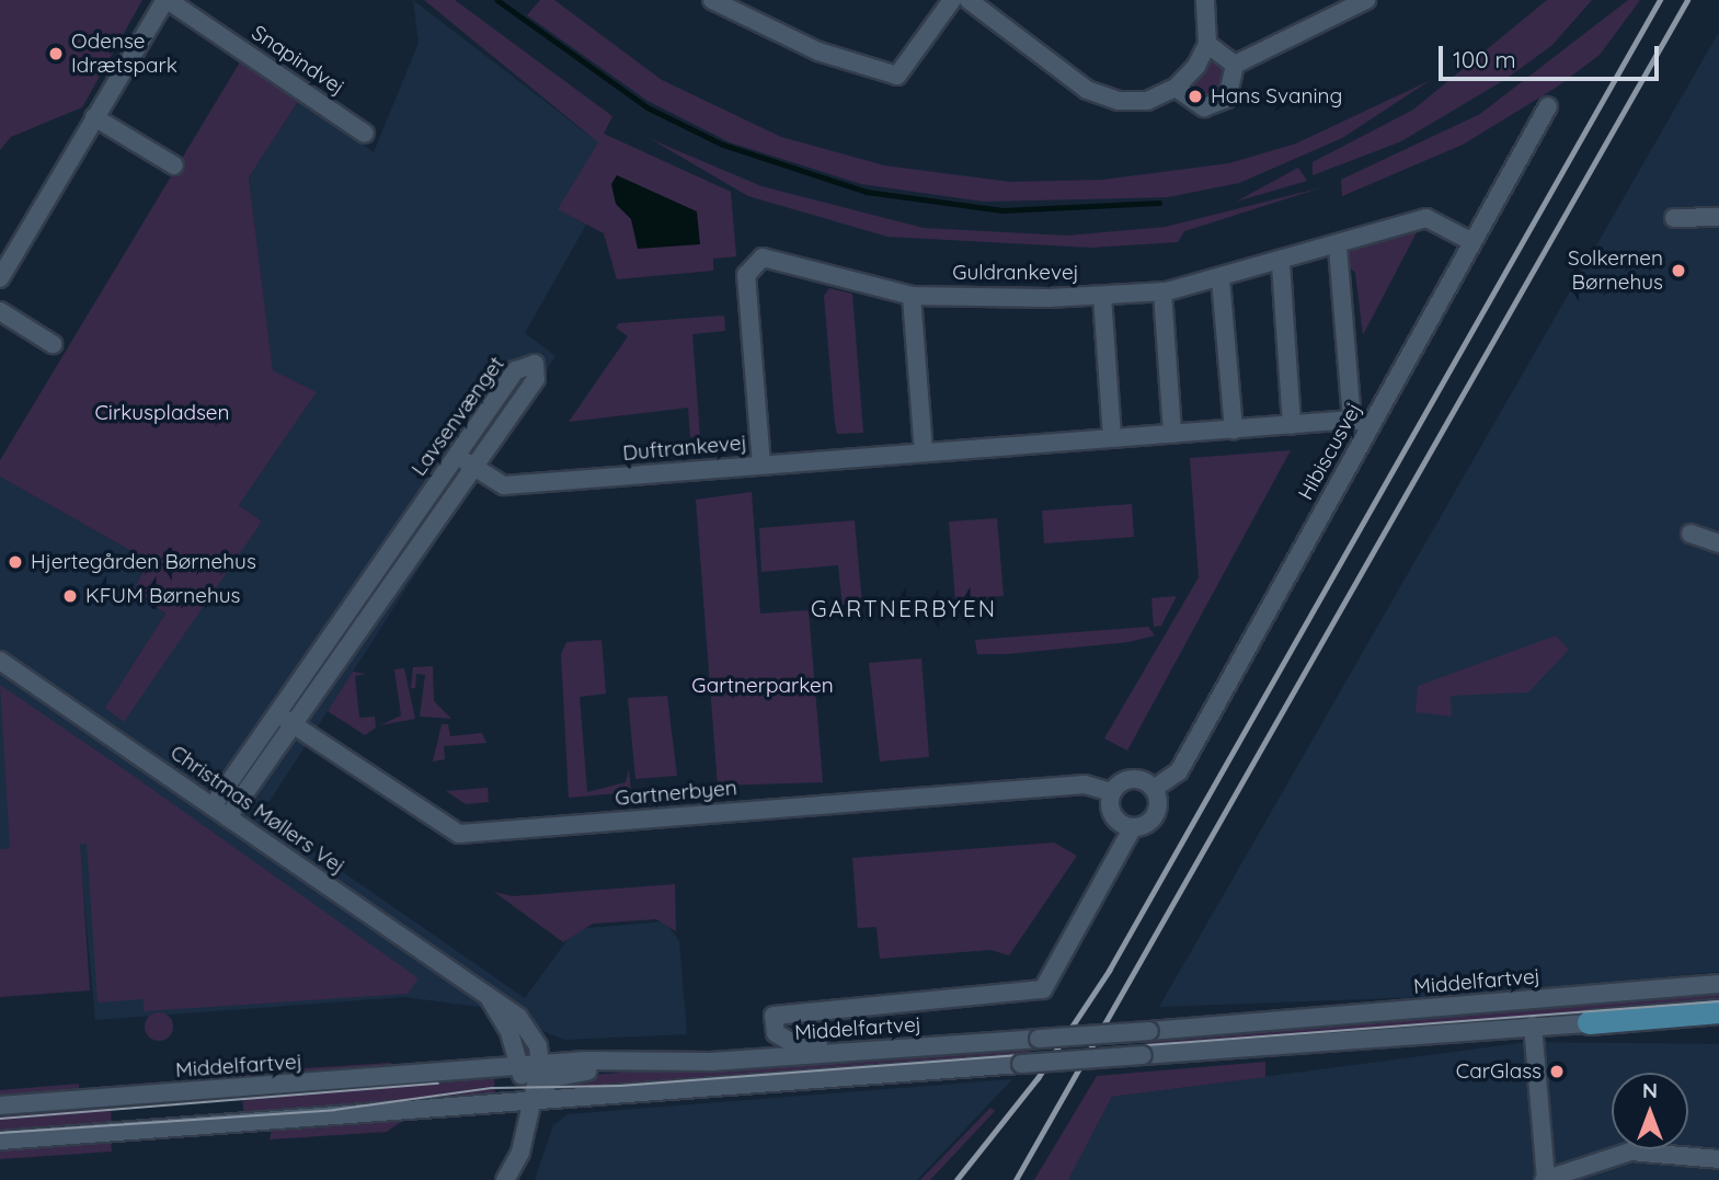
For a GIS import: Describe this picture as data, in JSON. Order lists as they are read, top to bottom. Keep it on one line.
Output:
{"streets":{"street":["Snapindvej","Guldrankevej","Lavsenvænget","Duftrankevej","Hibiscusvej","Gartnerbyen","Christmas Møllers Vej","Middelfartvej"]},"crossings":[["Guldrankevej","Duftrankevej"],["Guldrankevej","Hibiscusvej"],["Lavsenvænget","Duftrankevej"],["Lavsenvænget","Gartnerbyen"],["Lavsenvænget","Christmas Møllers Vej"],["Duftrankevej","Hibiscusvej"],["Hibiscusvej","Gartnerbyen"],["Christmas Møllers Vej","Middelfartvej"]],"districts":["GARTNERBYEN"],"parks":["Cirkuspladsen","Gartnerparken"],"places":["Odense Idrætspark","Hans Svaning","Solkernen Børnehus","Hjertegården Børnehus","KFUM Børnehus","CarGlass"],"scale_bar":"100 m","north":"top"}
